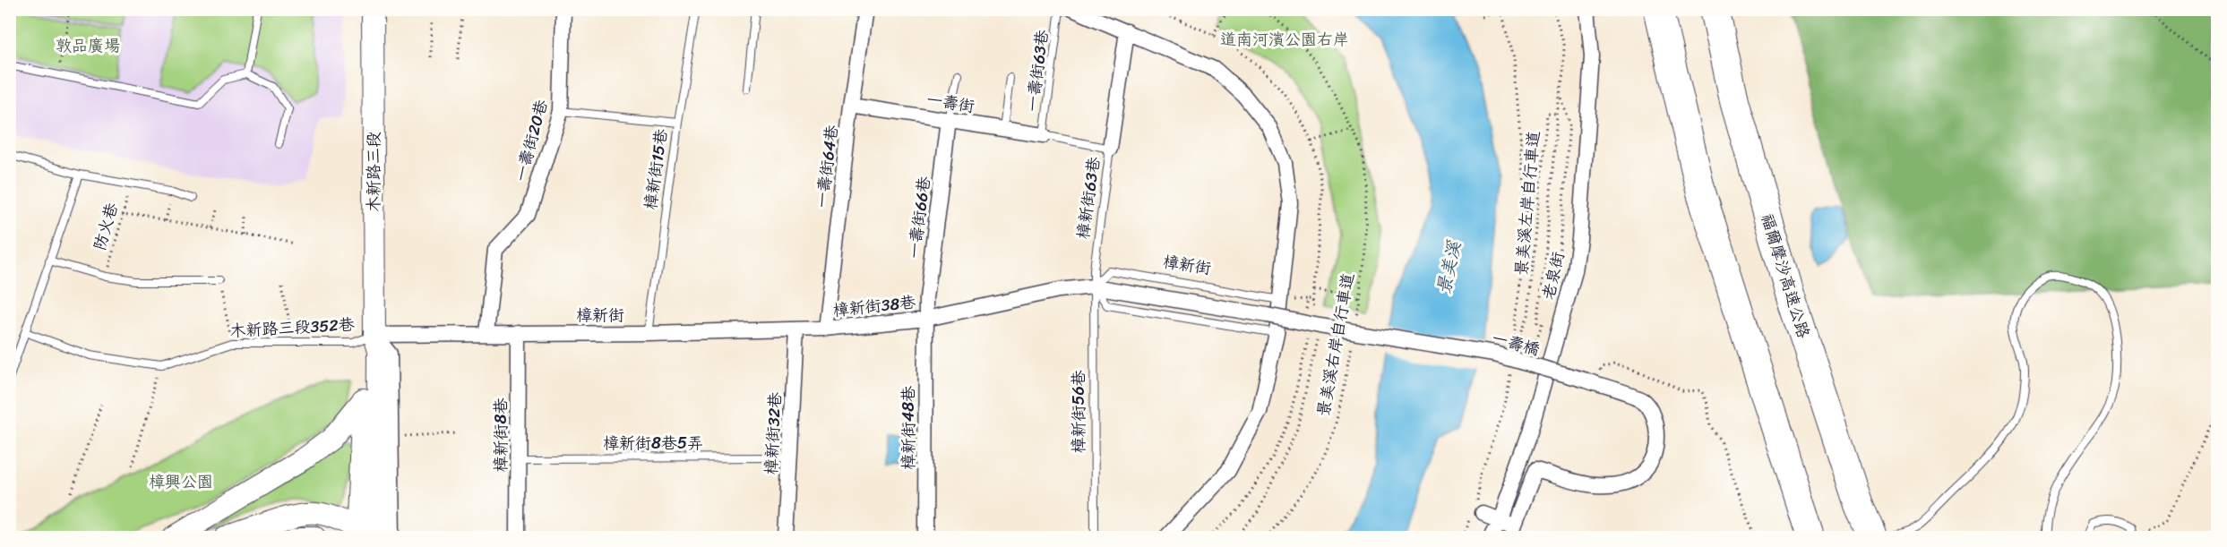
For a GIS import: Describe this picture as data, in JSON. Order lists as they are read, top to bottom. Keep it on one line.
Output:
{"streets":{"highway":["福爾摩沙高速公路"],"main road":["木新路三段"],"street":["一壽街","一壽街20巷","一壽街64巷","一壽街66巷","樟新街","老泉街","樟新街38巷","一壽橋","樟新街48巷","樟新街32巷","樟新街8巷"],"lane":["一壽街63巷","樟新街15巷","樟新街63巷","木新路三段352巷","樟新街56巷","樟新街8巷5弄"],"path":["景美溪左岸自行車道","防火巷","景美溪右岸自行車道"]},"crossings":[["一壽街63巷","一壽街"],["一壽街63巷","樟新街63巷"],["一壽街","一壽街64巷"],["一壽街","樟新街63巷"],["一壽街","一壽街66巷"],["一壽街20巷","樟新街"],["一壽街64巷","樟新街"],["一壽街64巷","樟新街38巷"],["樟新街15巷","樟新街"],["木新路三段","樟新街"],["木新路三段","木新路三段352巷"],["樟新街63巷","樟新街"],["樟新街63巷","一壽橋"],["樟新街63巷","樟新街56巷"],["一壽街66巷","樟新街38巷"],["一壽街66巷","樟新街48巷"],["樟新街","樟新街38巷"],["樟新街","木新路三段352巷"],["樟新街","一壽橋"],["樟新街","樟新街56巷"],["樟新街","樟新街32巷"],["樟新街","樟新街8巷"],["老泉街","一壽橋"],["樟新街38巷","樟新街48巷"],["一壽橋","樟新街56巷"],["樟新街32巷","樟新街8巷5弄"],["樟新街8巷","樟新街8巷5弄"]],"water":["景美溪"],"parks":["道南河濱公園右岸","敦品廣場","樟興公園"]}
